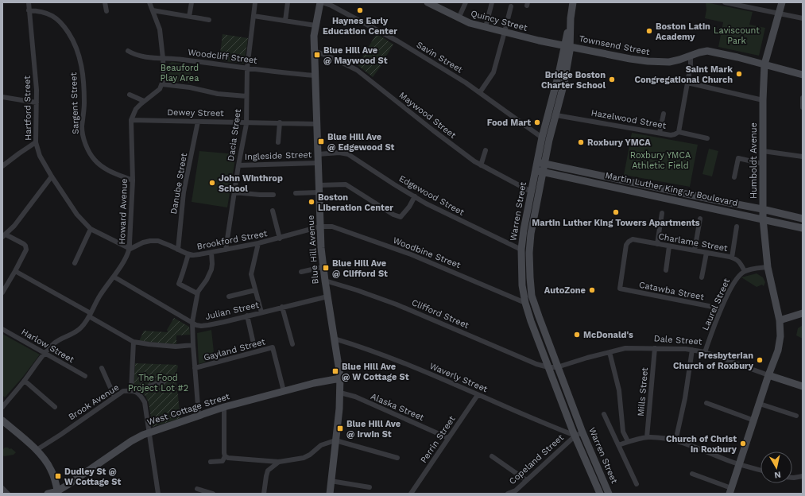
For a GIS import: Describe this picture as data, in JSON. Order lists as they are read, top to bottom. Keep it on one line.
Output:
{"streets":{"main road":["Quincy Street","Townsend Street","Humboldt Avenue","Martin Luther King Jr Boulevard","Warren Street","Blue Hill Avenue","Dale Street","West Cottage Street"],"street":["Woodcliff Street","Savin Street","Sargent Street","Hartford Street","Dewey Street","Maywood Street","Hazelwood Street","Dacia Street","Ingleside Street","Danube Street","Edgewood Street","Howard Avenue","Brookford Street","Charlame Street","Woodbine Street","Catawba Street","Laurel Street","Julian Street","Clifford Street","Harlow Street","Gayland Street","Waverly Street","Mills Street","Brook Avenue","Alaska Street","Perrin Street","Copeland Street"]},"crossings":[["Quincy Street","Townsend Street"],["Quincy Street","Warren Street"],["Townsend Street","Humboldt Avenue"],["Townsend Street","Warren Street"],["Woodcliff Street","Dacia Street"],["Woodcliff Street","Blue Hill Avenue"],["Savin Street","Warren Street"],["Savin Street","Blue Hill Avenue"],["Sargent Street","Hartford Street"],["Sargent Street","Howard Avenue"],["Hartford Street","Howard Avenue"],["Hartford Street","Brookford Street"],["Dewey Street","Dacia Street"],["Dewey Street","Danube Street"],["Dewey Street","Howard Avenue"],["Dewey Street","Blue Hill Avenue"],["Maywood Street","Warren Street"],["Maywood Street","Blue Hill Avenue"],["Hazelwood Street","Warren Street"],["Dacia Street","Ingleside Street"],["Dacia Street","Brookford Street"],["Ingleside Street","Blue Hill Avenue"],["Humboldt Avenue","Martin Luther King Jr Boulevard"],["Humboldt Avenue","Dale Street"],["Danube Street","Brookford Street"],["Martin Luther King Jr Boulevard","Warren Street"],["Edgewood Street","Warren Street"],["Edgewood Street","Blue Hill Avenue"],["Howard Avenue","Brookford Street"],["Howard Avenue","Julian Street"],["Howard Avenue","Harlow Street"],["Warren Street","Woodbine Street"],["Warren Street","Clifford Street"],["Warren Street","Dale Street"],["Warren Street","Waverly Street"],["Warren Street","Copeland Street"],["Brookford Street","Blue Hill Avenue"],["Brookford Street","Woodbine Street"],["Charlame Street","Catawba Street"],["Charlame Street","Laurel Street"],["Blue Hill Avenue","Woodbine Street"],["Blue Hill Avenue","Julian Street"],["Blue Hill Avenue","Clifford Street"],["Blue Hill Avenue","Waverly Street"],["Blue Hill Avenue","Alaska Street"],["Blue Hill Avenue","West Cottage Street"],["Catawba Street","Laurel Street"],["Laurel Street","Dale Street"],["Clifford Street","Dale Street"],["Dale Street","Mills Street"],["Gayland Street","West Cottage Street"],["Waverly Street","Perrin Street"],["Waverly Street","Copeland Street"],["Alaska Street","Perrin Street"]],"parks":["Laviscount Park","Beauford Play Area","Roxbury YMCA Athletic Field","The Food Project Lot #2"],"places":{"other":["Haynes Early Education Center","Boston Latin Academy","Saint Mark Congregational Church","Bridge Boston Charter School","Food Mart","Roxbury YMCA","John Winthrop School","Boston Liberation Center","Martin Luther King Towers Apartments","AutoZone","McDonald's","Presbyterian Church of Roxbury","Church of Christ in Roxbury"],"transit":["Blue Hill Ave @ Maywood St","Blue Hill Ave @ Edgewood St","Blue Hill Ave @ Clifford St","Blue Hill Ave @ W Cottage St","Blue Hill Ave @ Irwin St","Dudley St @ W Cottage St"]},"north":"bottom"}
